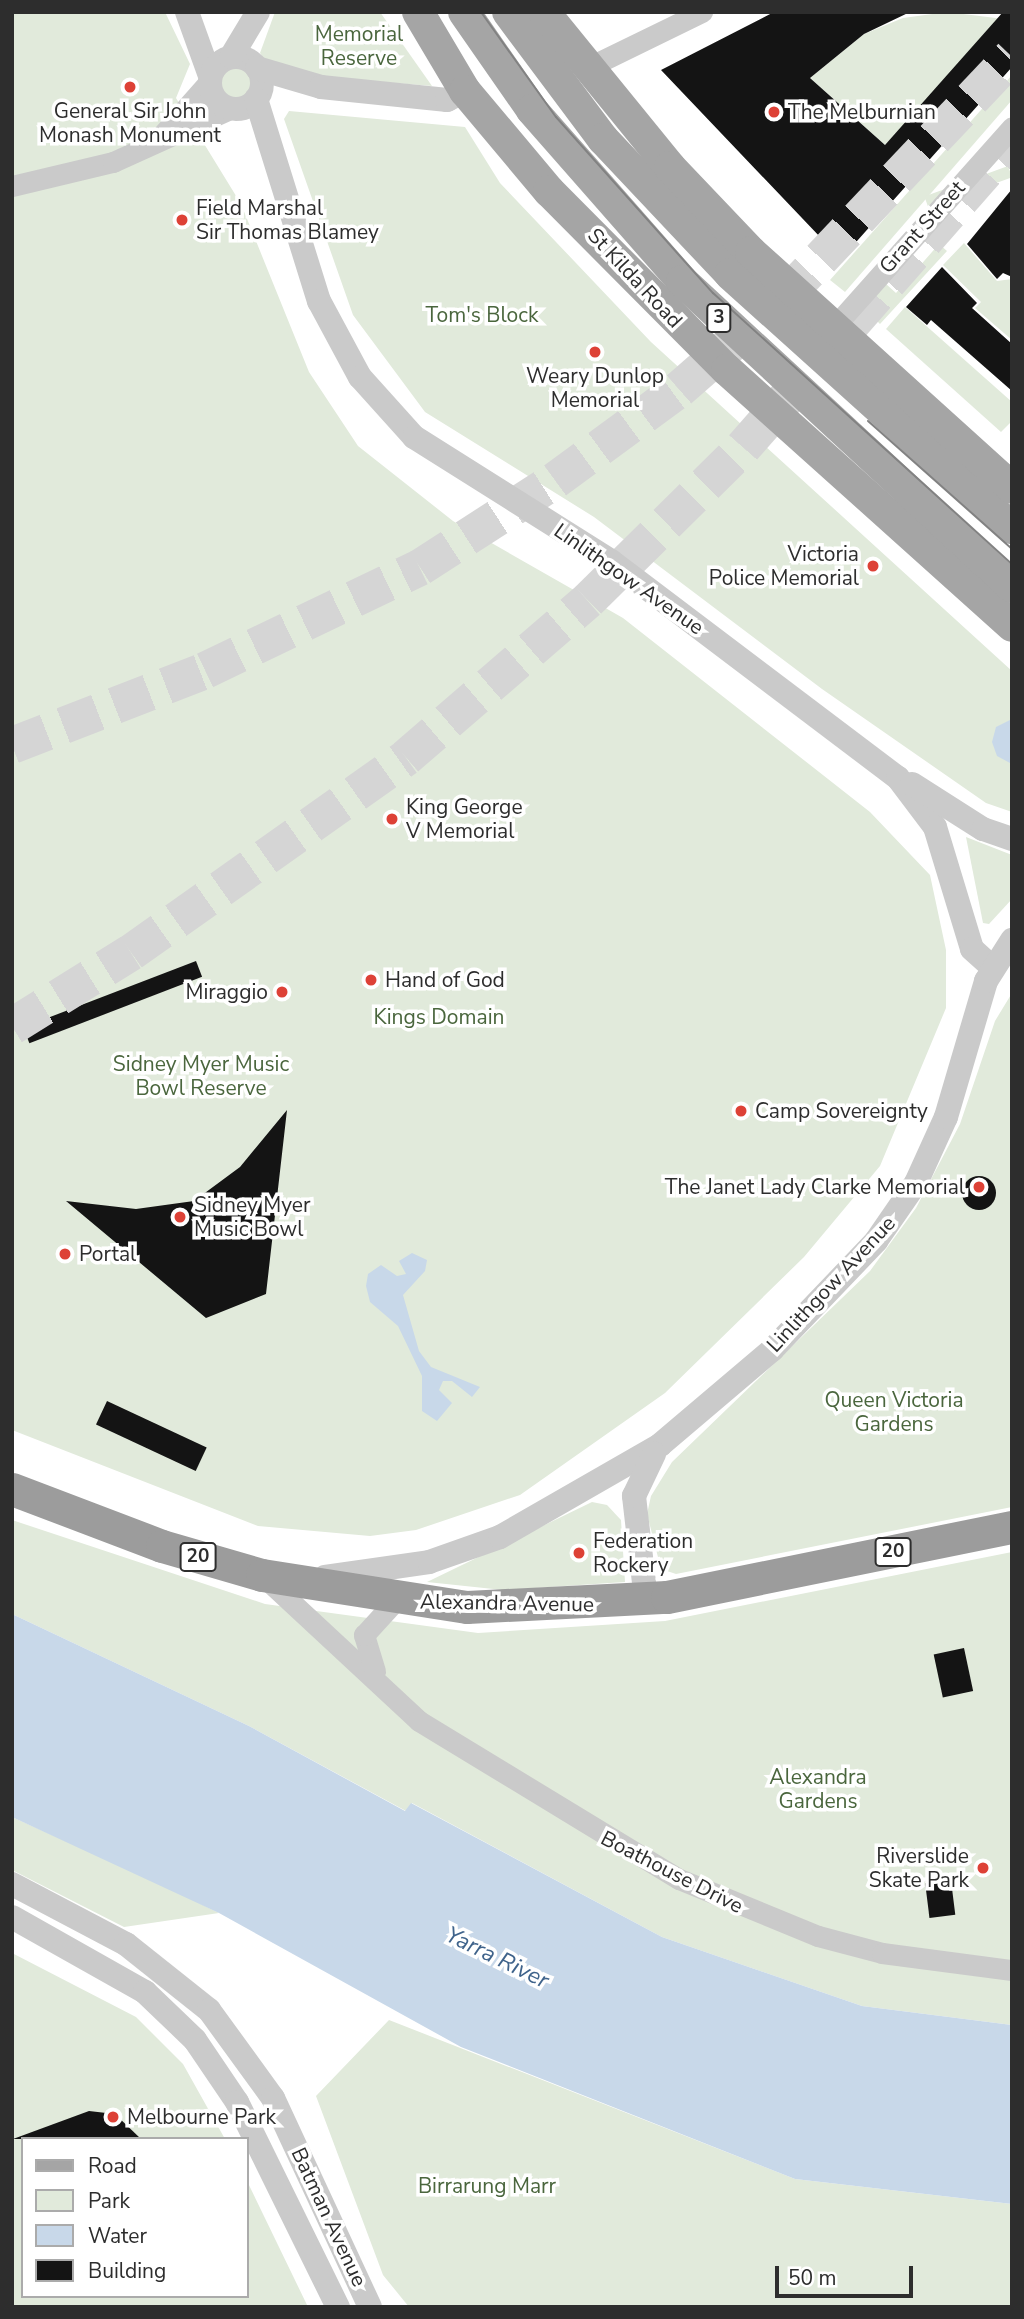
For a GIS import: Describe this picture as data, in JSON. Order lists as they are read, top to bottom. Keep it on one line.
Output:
{"streets":{"highway":["20","Alexandra Avenue"],"main road":["St Kilda Road","3"],"street":["Grant Street","Linlithgow Avenue","Boathouse Drive","Batman Avenue"]},"crossings":[["Linlithgow Avenue","Alexandra Avenue"],["Alexandra Avenue","Boathouse Drive"]],"water":["Yarra River"],"parks":["Memorial Reserve","Tom's Block","Kings Domain","Sidney Myer Music Bowl Reserve","Queen Victoria Gardens","Alexandra Gardens","Birrarung Marr"],"places":["General Sir John Monash Monument","The Melburnian","Field Marshal Sir Thomas Blamey","Weary Dunlop Memorial","Victoria Police Memorial","King George V Memorial","Hand of God","Miraggio","Camp Sovereignty","The Janet Lady Clarke Memorial","Sidney Myer Music Bowl","Portal","Federation Rockery","Riverslide Skate Park","Melbourne Park"],"legend":["Road","Park","Water","Building"],"scale_bar":"50 m"}
